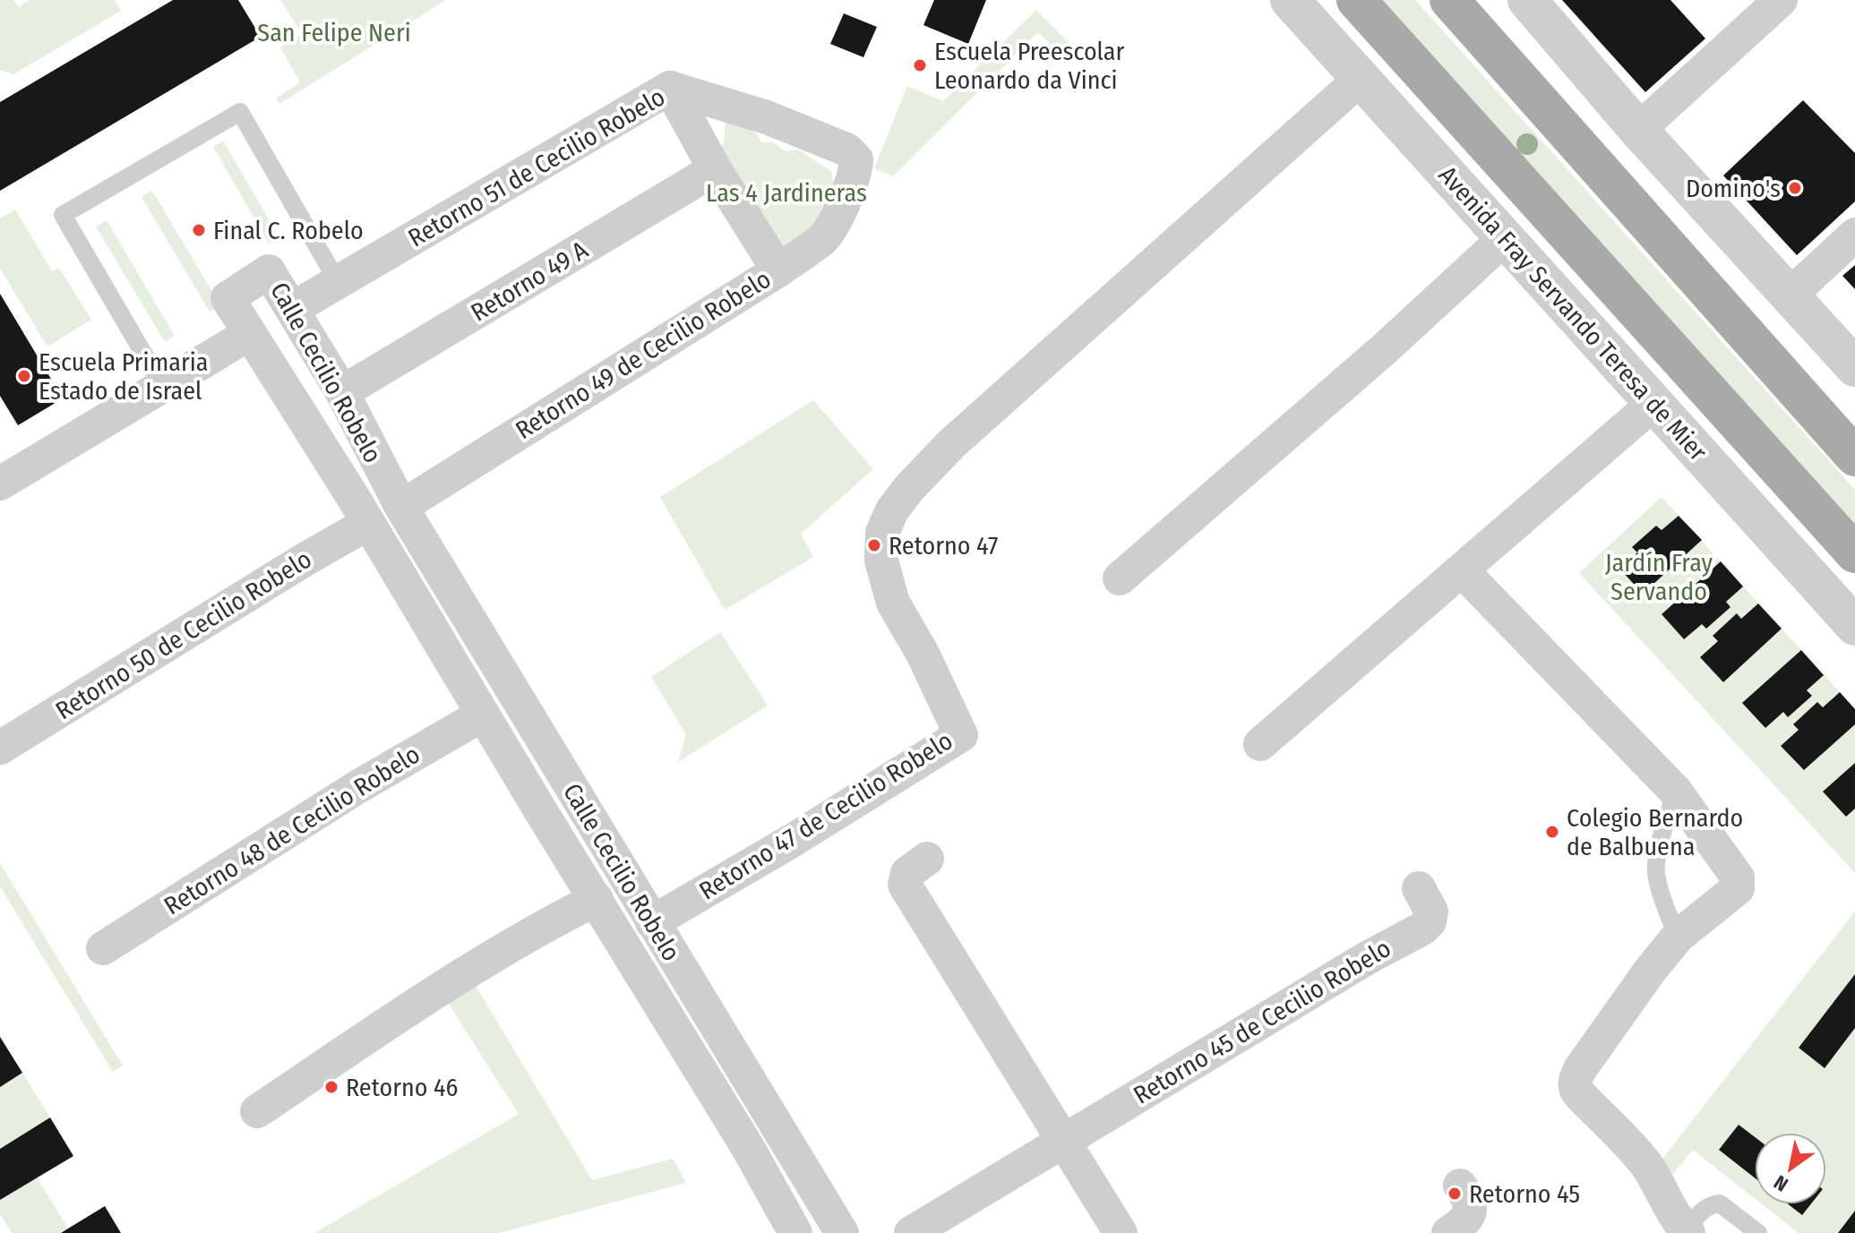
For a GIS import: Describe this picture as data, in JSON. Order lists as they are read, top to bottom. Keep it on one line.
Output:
{"streets":{"main road":["Avenida Fray Servando Teresa de Mier"],"street":["Retorno 51 de Cecilio Robelo","Retorno 49 A","Retorno 49 de Cecilio Robelo","Calle Cecilio Robelo","Retorno 50 de Cecilio Robelo","Retorno 47 de Cecilio Robelo","Retorno 48 de Cecilio Robelo","Retorno 45 de Cecilio Robelo"]},"crossings":[["Retorno 51 de Cecilio Robelo","Retorno 49 de Cecilio Robelo"],["Retorno 51 de Cecilio Robelo","Calle Cecilio Robelo"],["Retorno 49 A","Retorno 49 de Cecilio Robelo"],["Retorno 49 A","Calle Cecilio Robelo"],["Avenida Fray Servando Teresa de Mier","Retorno 47 de Cecilio Robelo"],["Retorno 49 de Cecilio Robelo","Calle Cecilio Robelo"],["Calle Cecilio Robelo","Retorno 50 de Cecilio Robelo"],["Calle Cecilio Robelo","Retorno 47 de Cecilio Robelo"],["Calle Cecilio Robelo","Retorno 48 de Cecilio Robelo"]],"parks":["San Felipe Neri","Las 4 Jardineras","Jardín Fray Servando"],"places":["Escuela Preescolar Leonardo da Vinci","Domino's","Final C. Robelo","Escuela Primaria Estado de Israel","Retorno 47","Colegio Bernardo de Balbuena","Retorno 46","Retorno 45"],"north":"bottom left"}
